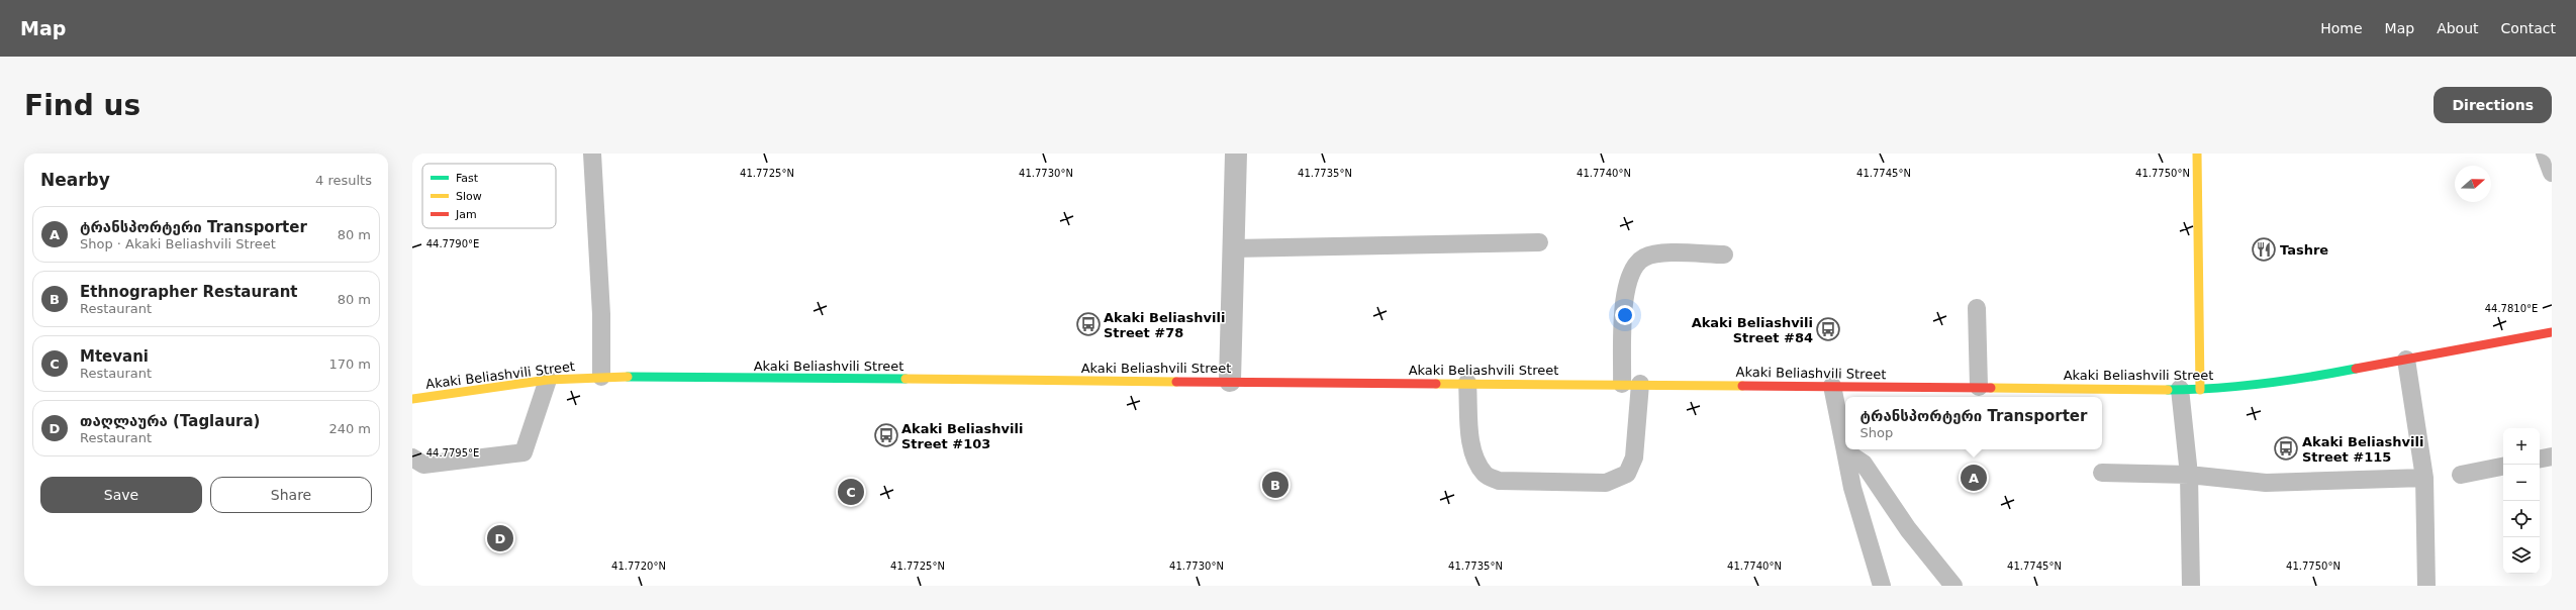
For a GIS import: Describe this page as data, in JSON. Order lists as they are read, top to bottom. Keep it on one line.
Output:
{"streets":{"main road":["Akaki Beliashvili Street"]},"places":{"restaurant":["Tashre"],"bus stop":["Akaki Beliashvili Street #78","Akaki Beliashvili Street #84","Akaki Beliashvili Street #103","Akaki Beliashvili Street #115"]},"legend":["Fast","Slow","Jam"],"north":"right","page":{"header":"Map","nav":["Home","Map","About","Contact"],"buttons":["Directions",["Save","Share"]],"title":"Find us","heading":["Nearby","4 results"],"list":[{"mark":"A","name":"ტრანსპორტერი Transporter","note":"Shop · Akaki Beliashvili Street","value":"80 m"},{"mark":"B","name":"Ethnographer Restaurant","note":"Restaurant","value":"80 m"},{"mark":"C","name":"Mtevani","note":"Restaurant","value":"170 m"},{"mark":"D","name":"თაღლაურა (Taglaura)","note":"Restaurant","value":"240 m"}],"popup":["ტრანსპორტერი Transporter","Shop"],"map_buttons":["+","−"],"pins":["A","B","C","D"]},"coordinates":["41.7725°N","41.7730°N","41.7735°N","41.7740°N","41.7745°N","41.7750°N","44.7790°E","44.7810°E","44.7795°E","41.7720°N"]}
